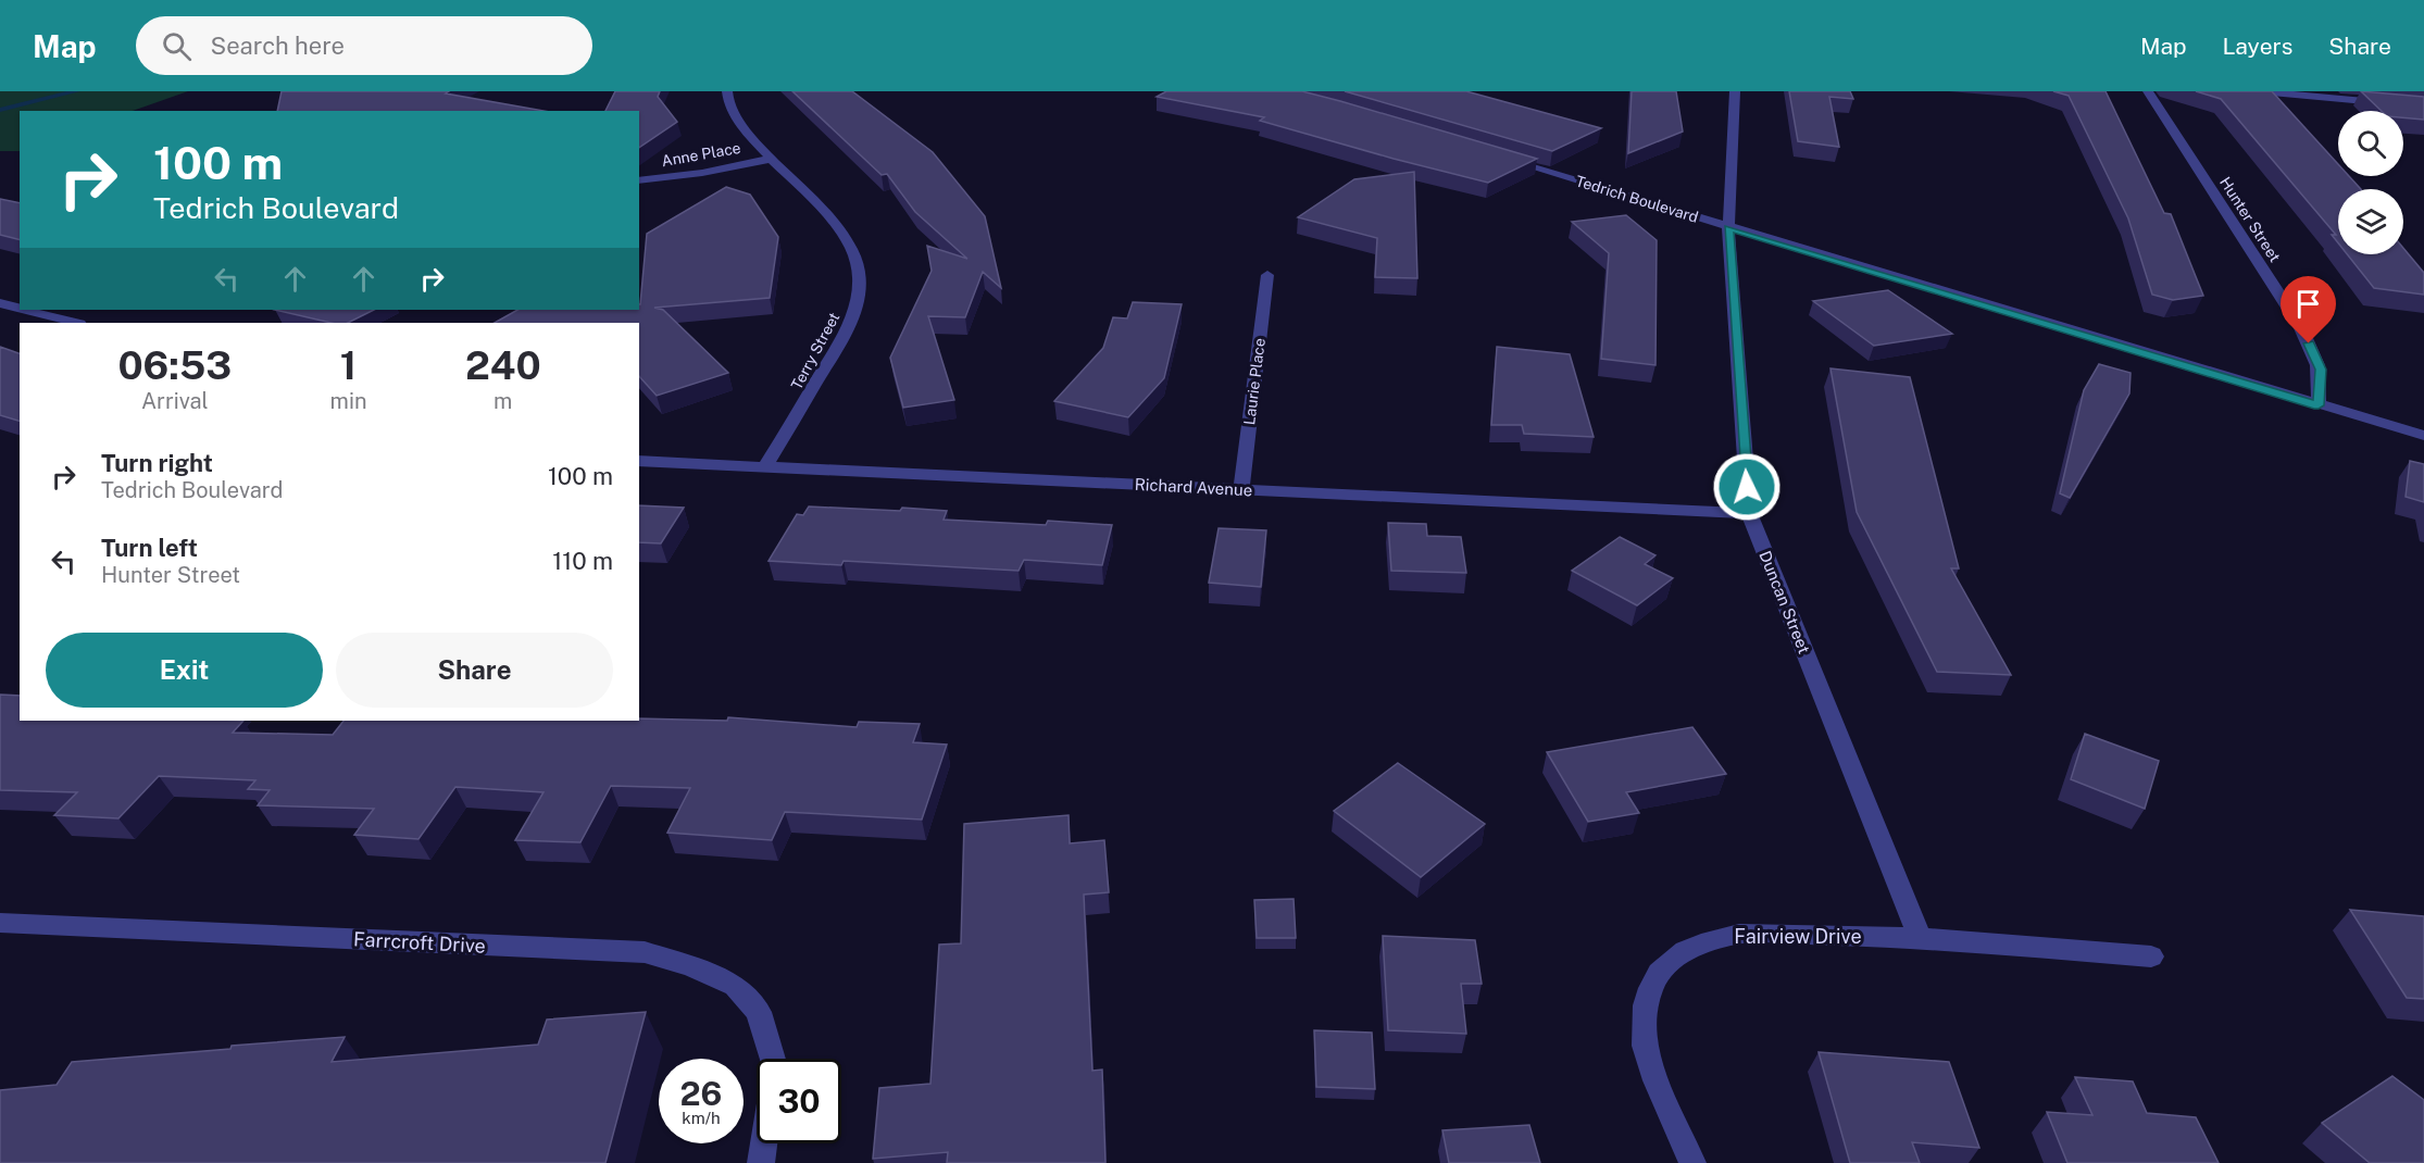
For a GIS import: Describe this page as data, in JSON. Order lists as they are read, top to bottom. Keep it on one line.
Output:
{"streets":{"street":["Anne Place","Tedrich Boulevard","Hunter Street","Terry Street","Laurie Place","Richard Avenue","Duncan Street","Fairview Drive","Farrcroft Drive"]},"crossings":[["Anne Place","Terry Street"],["Tedrich Boulevard","Hunter Street"],["Tedrich Boulevard","Duncan Street"],["Terry Street","Richard Avenue"],["Laurie Place","Richard Avenue"],["Richard Avenue","Duncan Street"],["Duncan Street","Fairview Drive"]],"page":{"header":"Map","search":"Search here","nav":["Map","Layers","Share"],"turn":["100 m","Tedrich Boulevard"],"eta":["06:53","Arrival","1","min","240","m"],"list":[{"name":"Turn right","note":"Tedrich Boulevard","value":"100 m"},{"name":"Turn left","note":"Hunter Street","value":"110 m"}],"buttons":["Exit","Share"],"speed":"26 km/h","limit":"30"}}
